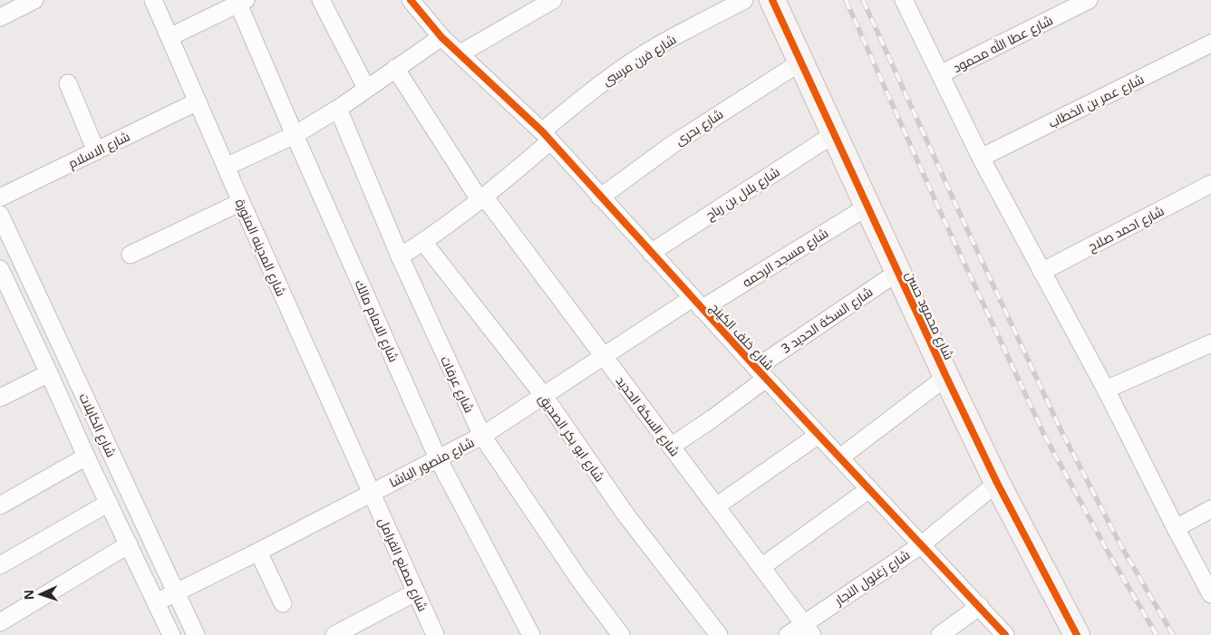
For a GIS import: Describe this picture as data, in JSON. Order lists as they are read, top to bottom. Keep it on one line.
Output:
{"streets":{"street":["شارع عطا الله محمود","شارع فرن مرسى","شارع عمر بن الخطاب","شارع بحرى","شارع الاسلام","شارع بلال بن رباح","شارع احمد صلاح","شارع المدينه المنورة","شارع مسجد الرحمه","شارع محمود حسن","شارع السكة الحديد 3","شارع الامام مالك","شارع خلف الكينج","شارع عرفات","شارع السكة الحديد","شارع الكابلات","شارع ابو بكر الصديق","شارع منصور الباشا","شارع مصنع الفرامل","شارع زغلول النجار"]},"crossings":[["شارع فرن مرسى","شارع خلف الكينج"],["شارع فرن مرسى","شارع عرفات"],["شارع فرن مرسى","شارع السكة الحديد"],["شارع فرن مرسى","شارع ابو بكر الصديق"],["شارع بحرى","شارع محمود حسن"],["شارع بحرى","شارع خلف الكينج"],["شارع الاسلام","شارع المدينه المنورة"],["شارع بلال بن رباح","شارع محمود حسن"],["شارع بلال بن رباح","شارع خلف الكينج"],["شارع المدينه المنورة","شارع منصور الباشا"],["شارع المدينه المنورة","شارع مصنع الفرامل"],["شارع مسجد الرحمه","شارع محمود حسن"],["شارع مسجد الرحمه","شارع خلف الكينج"],["شارع مسجد الرحمه","شارع منصور الباشا"],["شارع محمود حسن","شارع السكة الحديد 3"],["شارع محمود حسن","شارع زغلول النجار"],["شارع السكة الحديد 3","شارع خلف الكينج"],["شارع السكة الحديد 3","شارع السكة الحديد"],["شارع الامام مالك","شارع منصور الباشا"],["شارع خلف الكينج","شارع منصور الباشا"],["شارع خلف الكينج","شارع زغلول النجار"],["شارع عرفات","شارع منصور الباشا"],["شارع السكة الحديد","شارع منصور الباشا"],["شارع السكة الحديد","شارع زغلول النجار"],["شارع الكابلات","شارع منصور الباشا"],["شارع ابو بكر الصديق","شارع منصور الباشا"],["شارع منصور الباشا","شارع مصنع الفرامل"]],"north":"left"}
